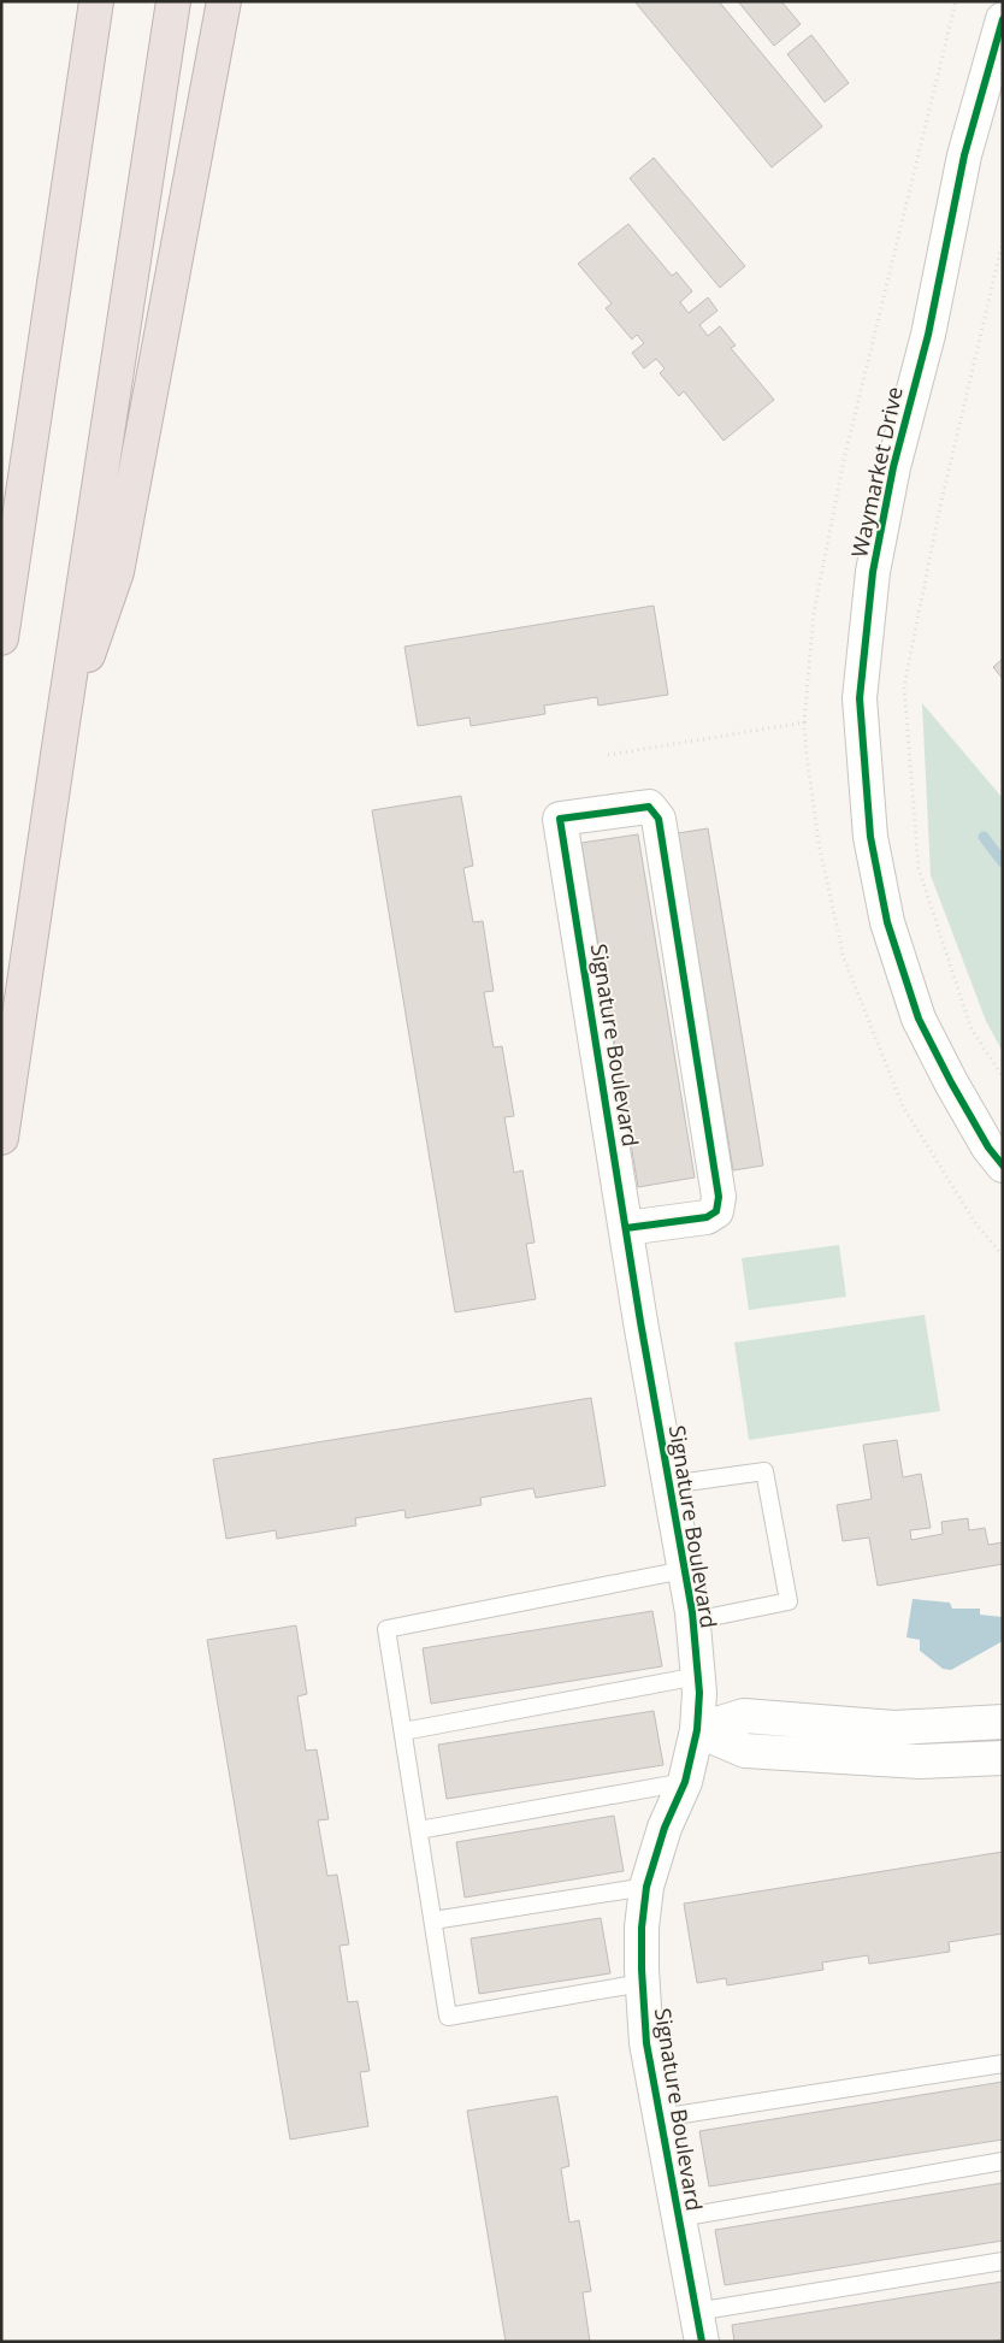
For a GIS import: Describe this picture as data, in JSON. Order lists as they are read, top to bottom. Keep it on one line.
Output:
{"streets":{"street":["Waymarket Drive","Signature Boulevard"]}}
